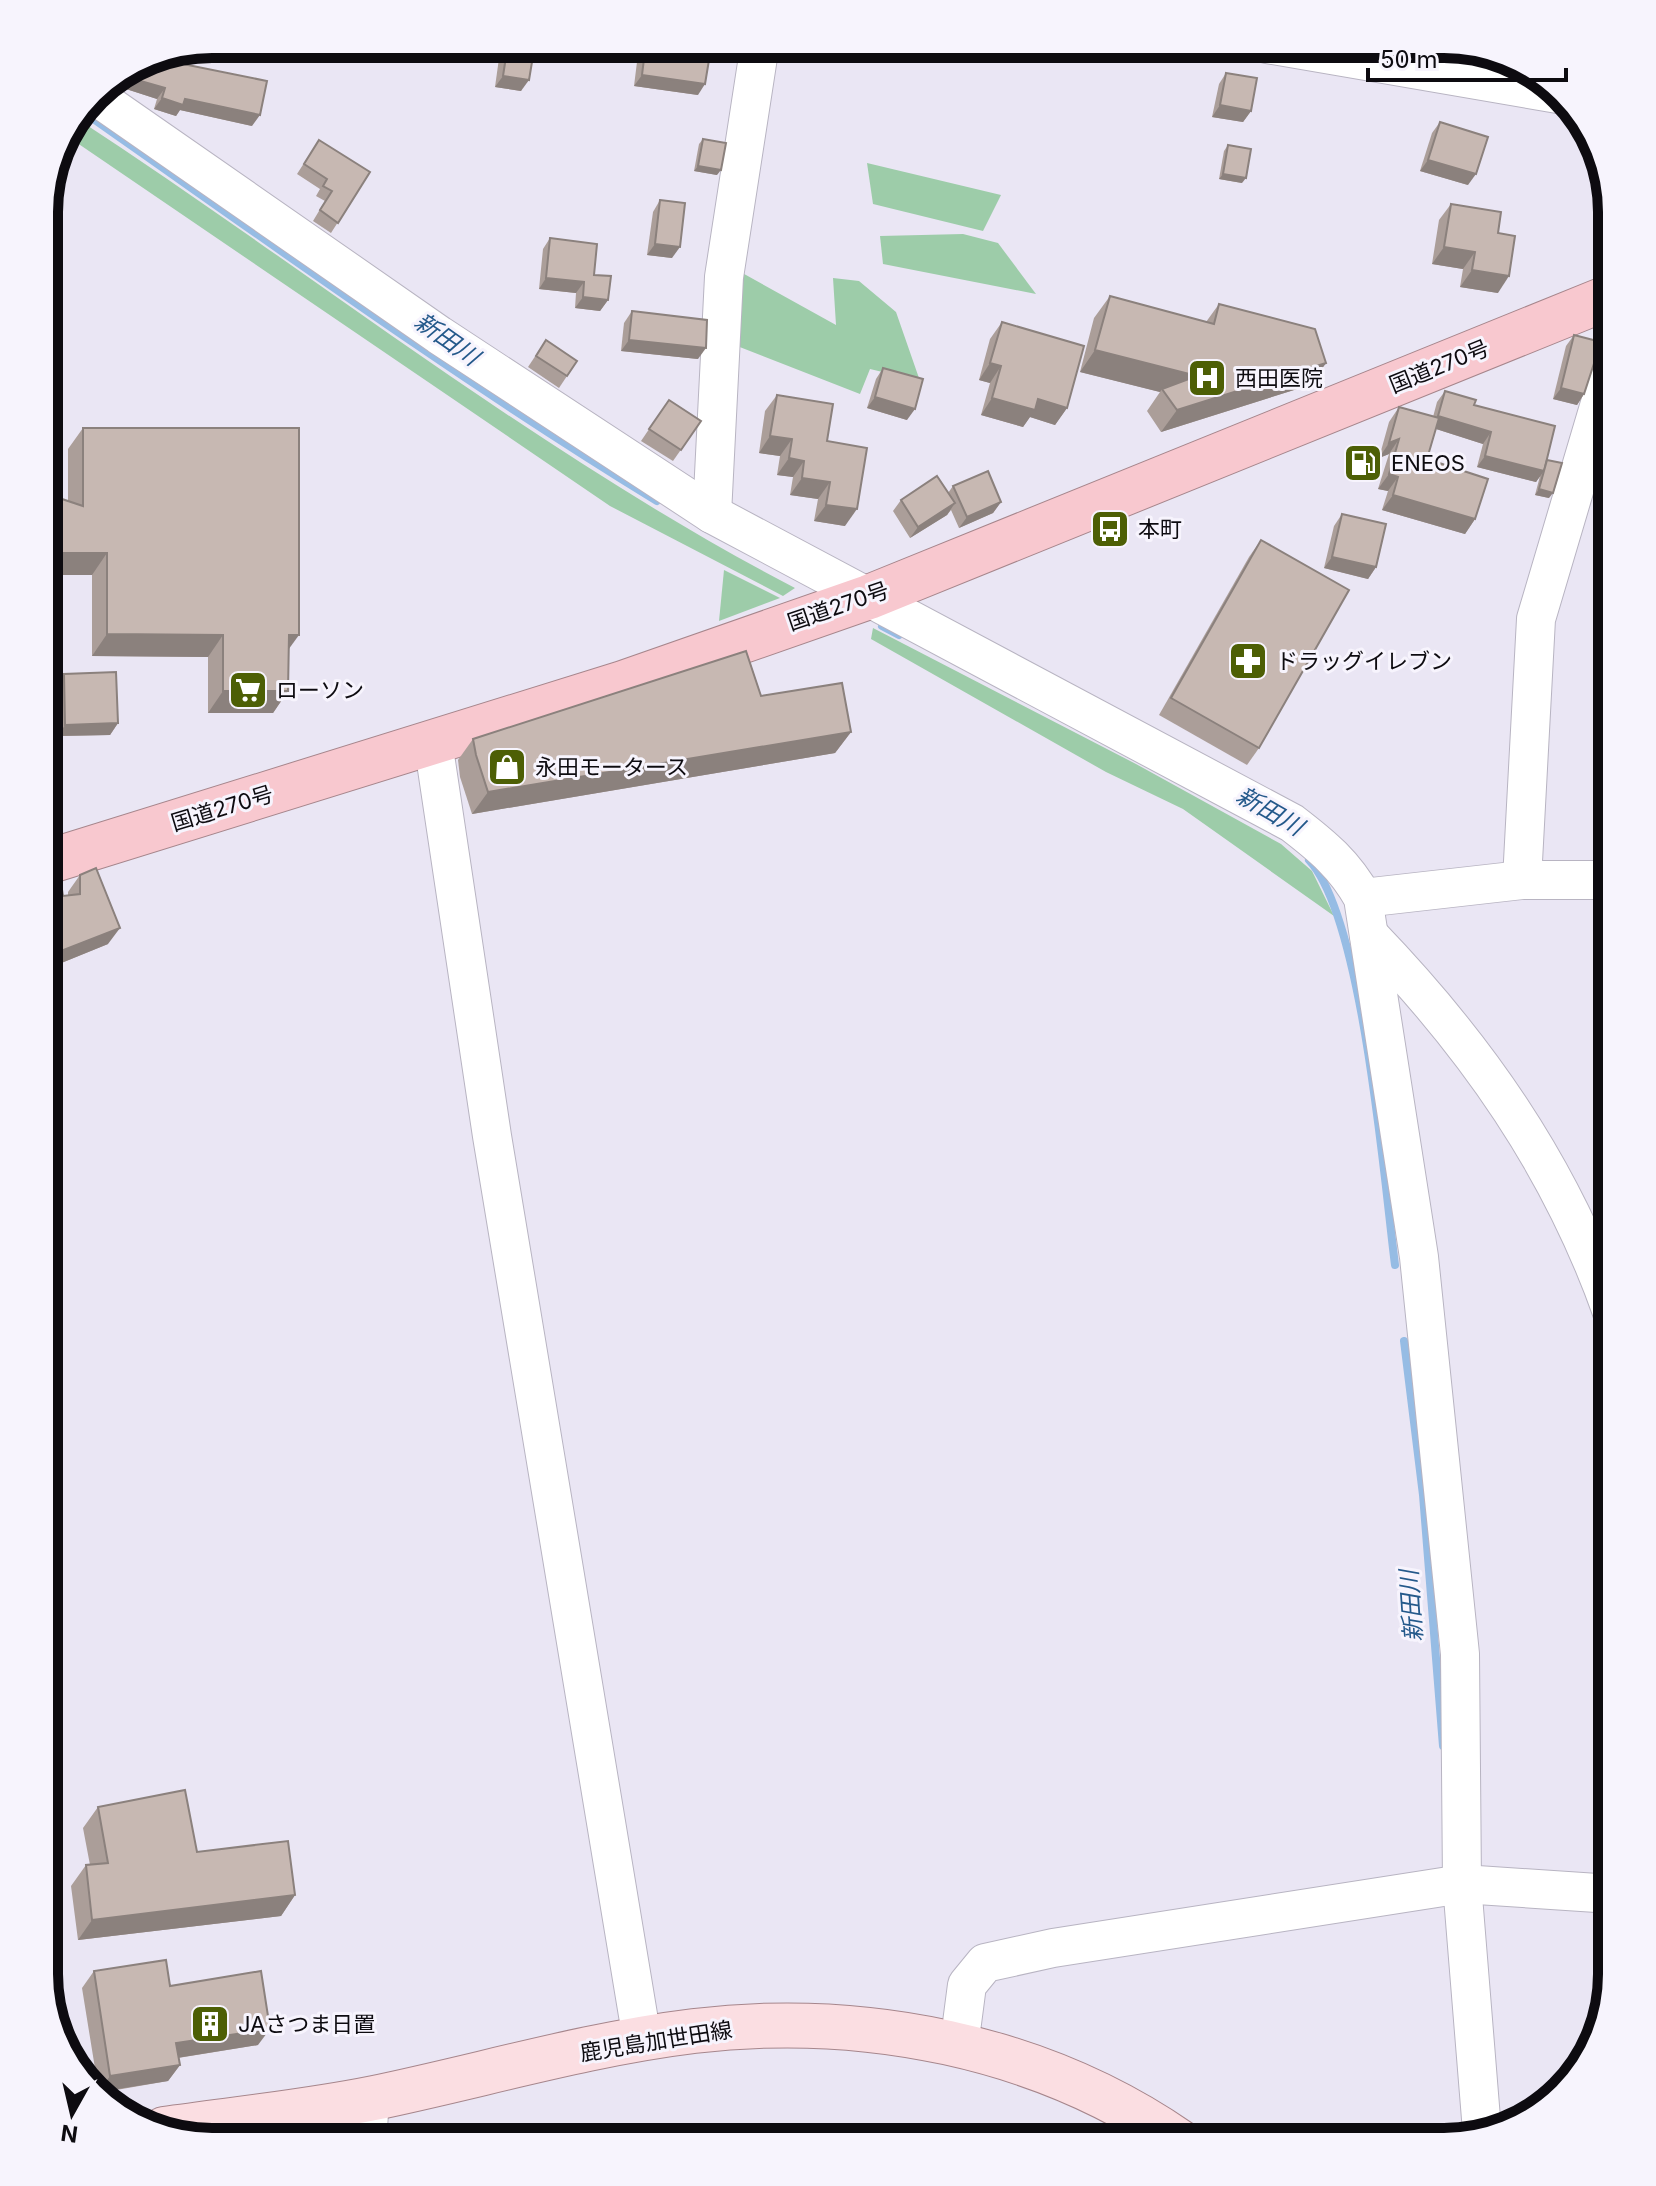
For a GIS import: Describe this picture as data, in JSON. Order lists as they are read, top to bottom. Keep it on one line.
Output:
{"streets":{"highway":["国道270号"],"main road":["鹿児島加世田線"]},"water":["新田川"],"places":{"hospital":["西田医院"],"fuel station":["ENEOS"],"bus stop":["本町"],"pharmacy":["ドラッグイレブン"],"supermarket":["ローソン"],"shop":["永田モータース"],"building":["JAさつま日置"]},"scale_bar":"50 m","north":"bottom"}
